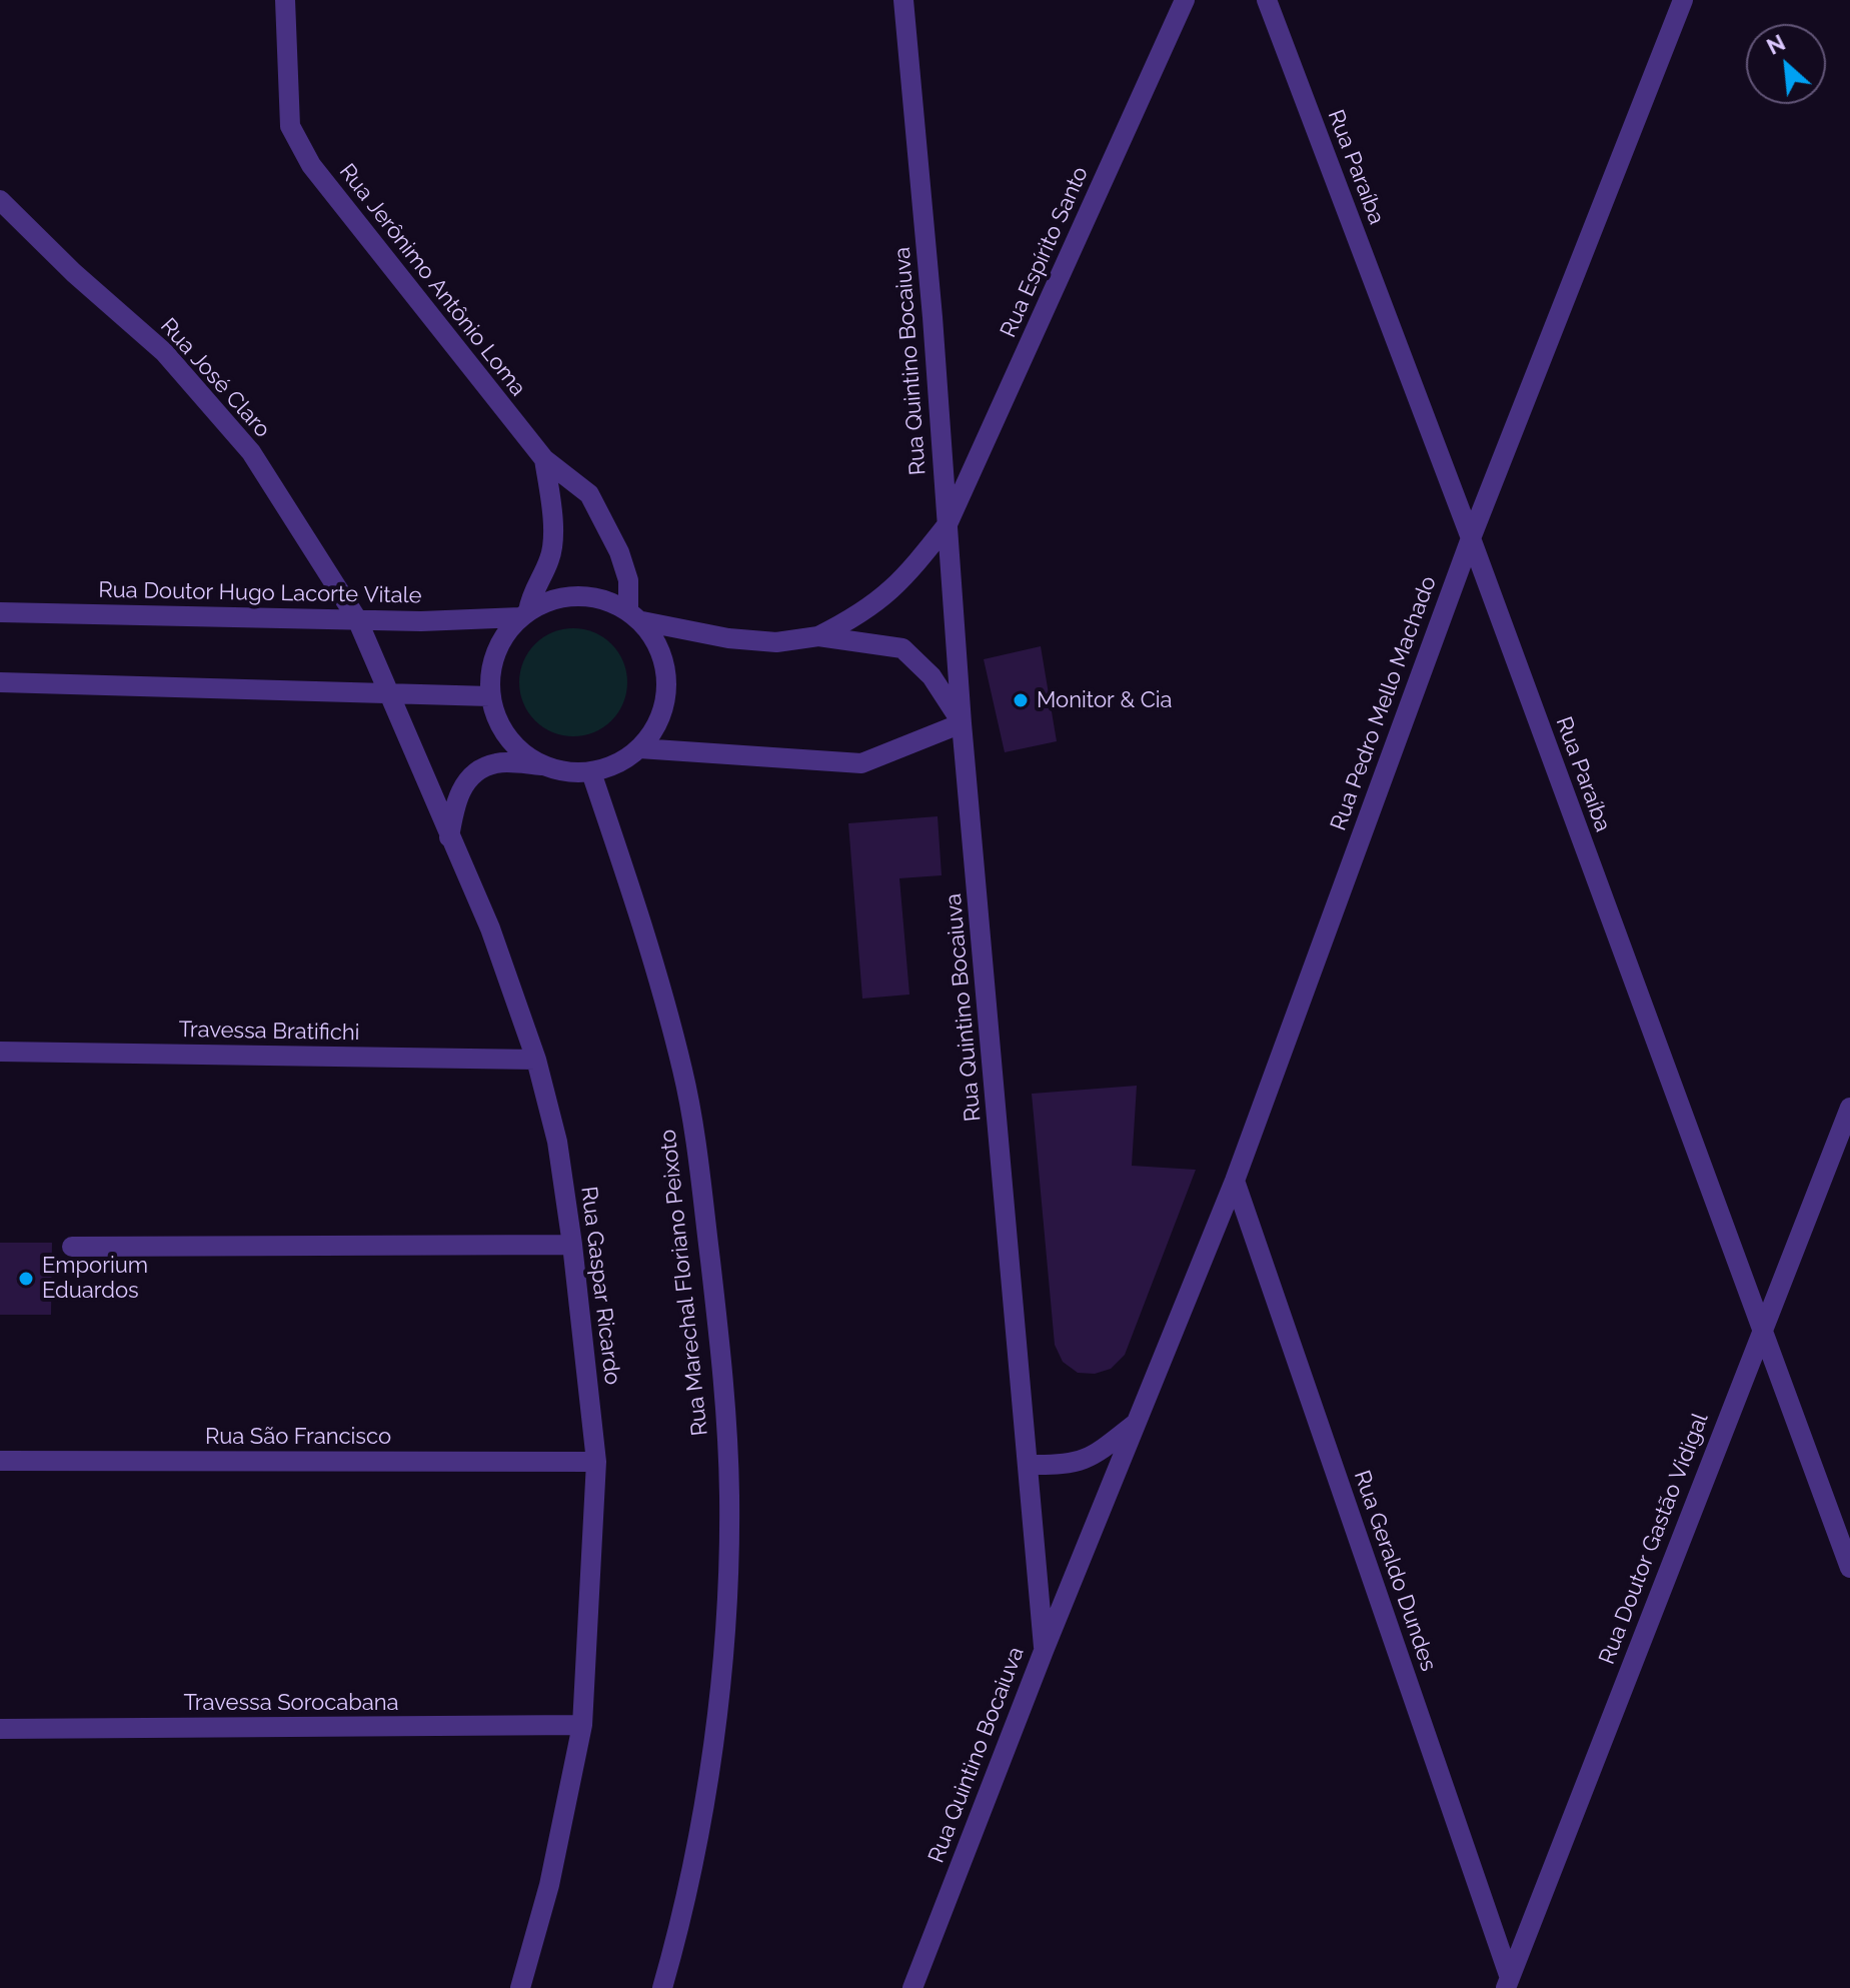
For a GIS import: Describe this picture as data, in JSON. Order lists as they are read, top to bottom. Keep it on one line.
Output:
{"streets":{"street":["Rua Paraíba","Rua Espírito Santo","Rua Jerônimo Antônio Loma","Rua Quintino Bocaiuva","Rua José Claro","Rua Doutor Hugo Lacorte Vitale","Rua Pedro Mello Machado","Travessa Bratifichi","Rua Marechal Floriano Peixoto","Rua Gaspar Ricardo","Rua São Francisco","Rua Doutor Gastão Vidigal","Rua Geraldo Dundes","Travessa Sorocabana"]},"crossings":[["Rua Paraíba","Rua Pedro Mello Machado"],["Rua Paraíba","Rua Doutor Gastão Vidigal"],["Rua Espírito Santo","Rua Quintino Bocaiuva"],["Rua Jerônimo Antônio Loma","Rua Doutor Hugo Lacorte Vitale"],["Rua Jerônimo Antônio Loma","Rua Marechal Floriano Peixoto"],["Rua Quintino Bocaiuva","Rua Pedro Mello Machado"],["Rua José Claro","Rua Doutor Hugo Lacorte Vitale"],["Rua José Claro","Rua Gaspar Ricardo"],["Rua Doutor Hugo Lacorte Vitale","Rua Marechal Floriano Peixoto"],["Rua Doutor Hugo Lacorte Vitale","Rua Gaspar Ricardo"],["Rua Pedro Mello Machado","Rua Geraldo Dundes"],["Travessa Bratifichi","Rua Gaspar Ricardo"],["Rua Gaspar Ricardo","Rua São Francisco"],["Rua Gaspar Ricardo","Travessa Sorocabana"],["Rua Doutor Gastão Vidigal","Rua Geraldo Dundes"]],"places":["Monitor & Cia","Emporium Eduardos"],"north":"top left"}
